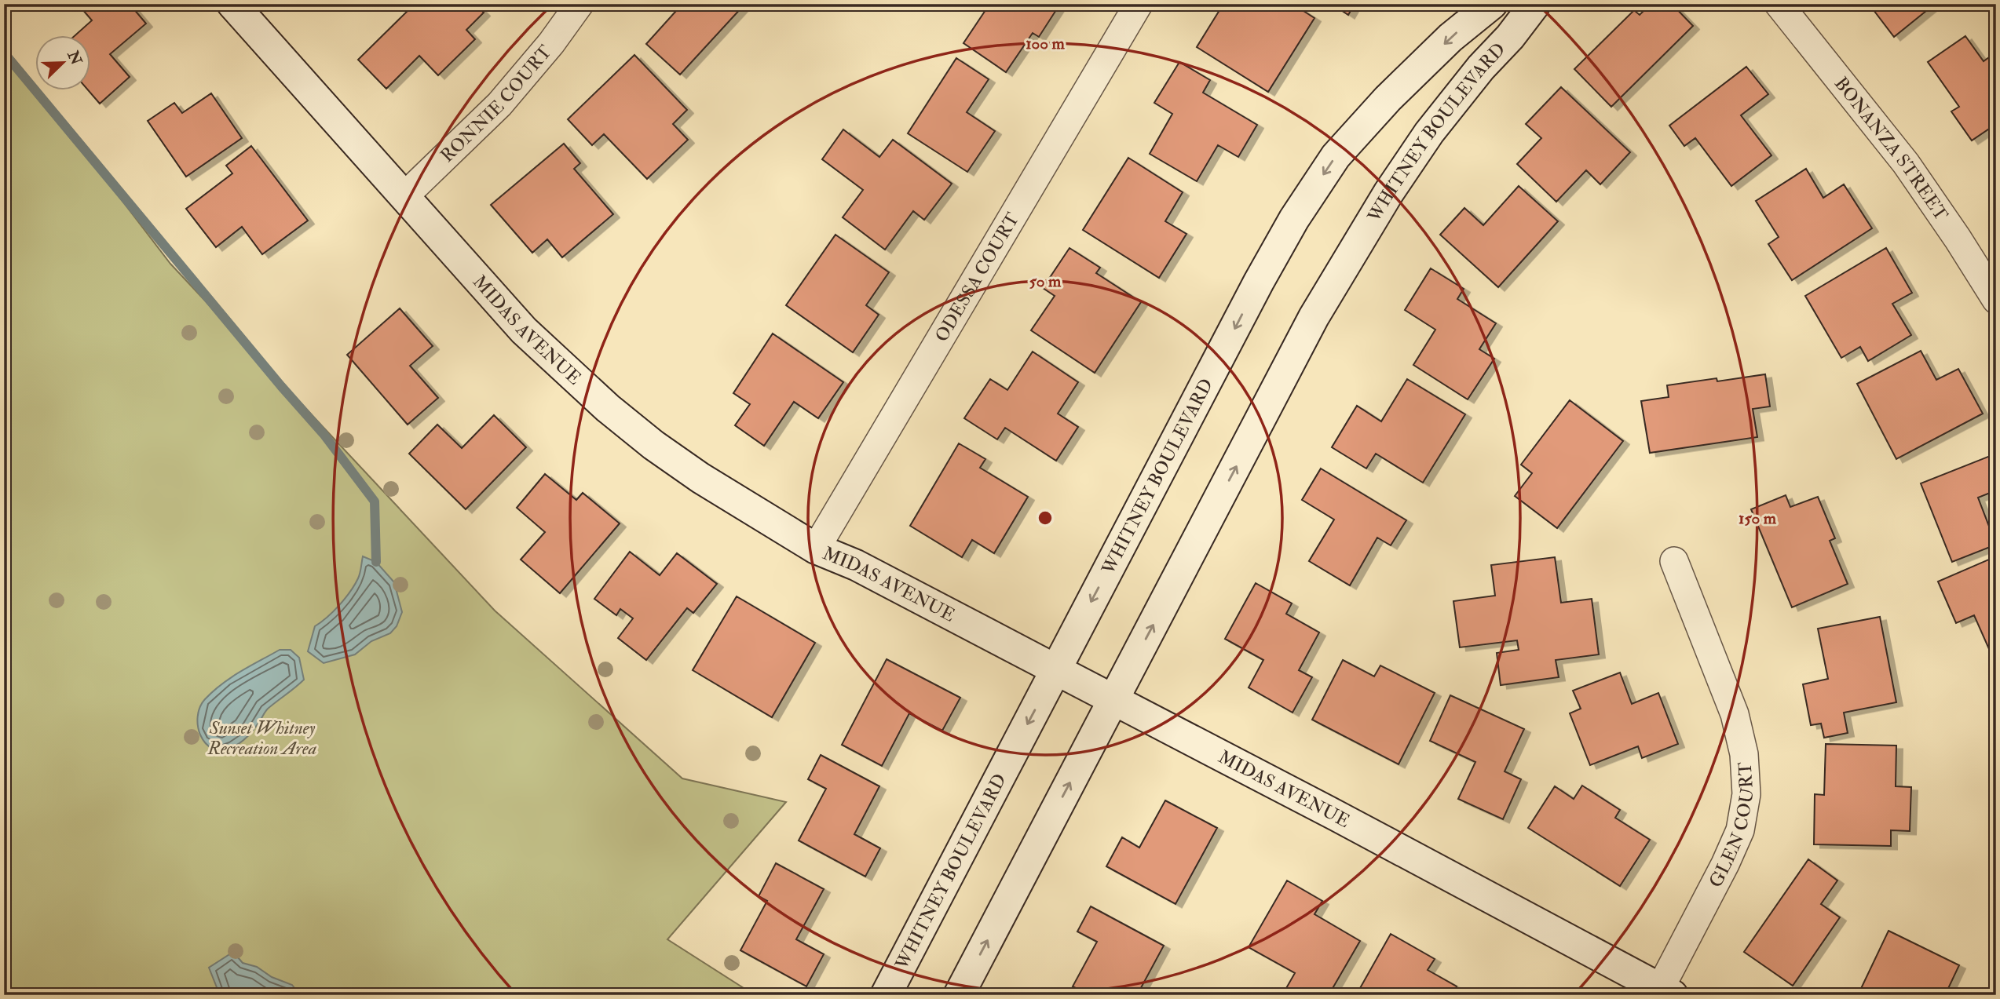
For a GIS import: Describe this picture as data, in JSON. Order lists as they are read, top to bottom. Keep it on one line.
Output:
{"streets":{"street":["RONNIE COURT","WHITNEY BOULEVARD","BONANZA STREET","ODESSA COURT","MIDAS AVENUE","GLEN COURT"]},"crossings":[["RONNIE COURT","MIDAS AVENUE"],["WHITNEY BOULEVARD","MIDAS AVENUE"],["ODESSA COURT","MIDAS AVENUE"],["MIDAS AVENUE","GLEN COURT"]],"parks":["Sunset Whitney Recreation Area"],"north":"top right","rings":["100 m","50 m","150 m"]}
